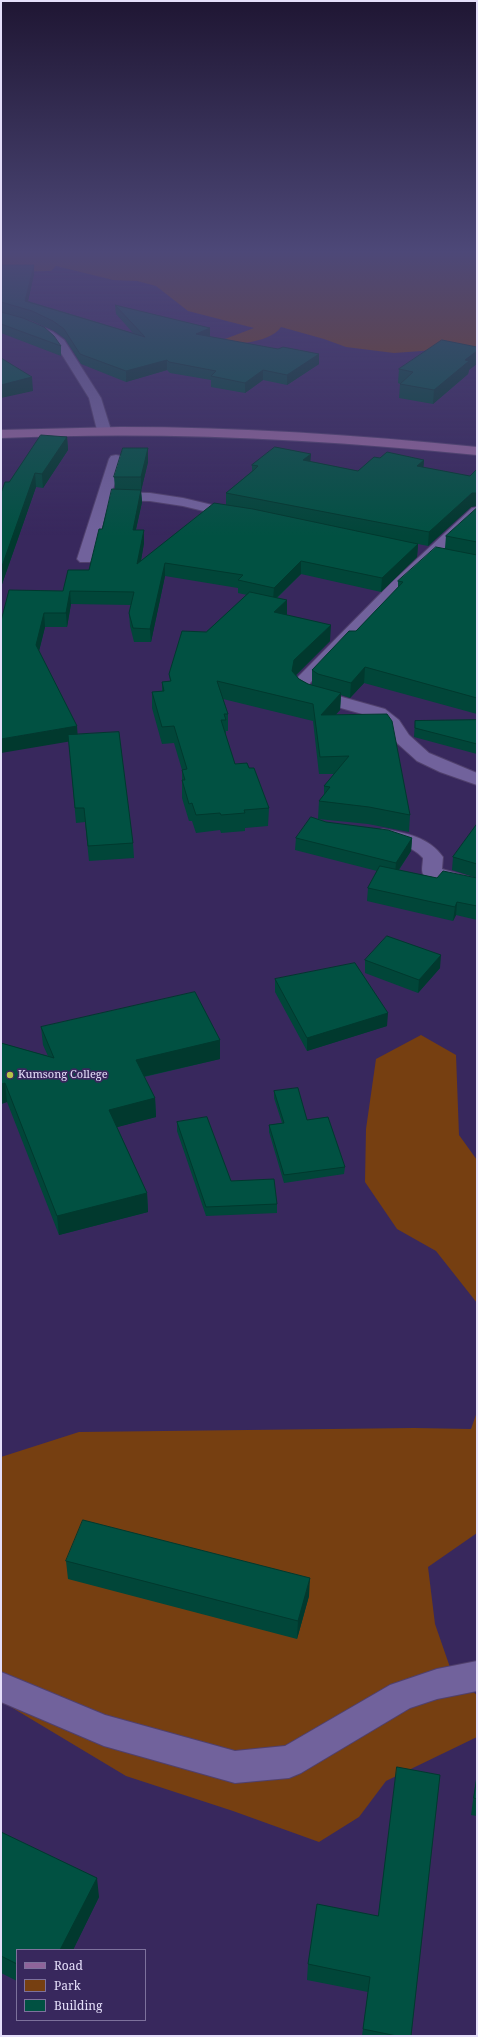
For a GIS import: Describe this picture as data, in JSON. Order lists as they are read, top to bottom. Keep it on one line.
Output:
{"places":["Kumsong College"],"legend":["Road","Park","Building"]}
